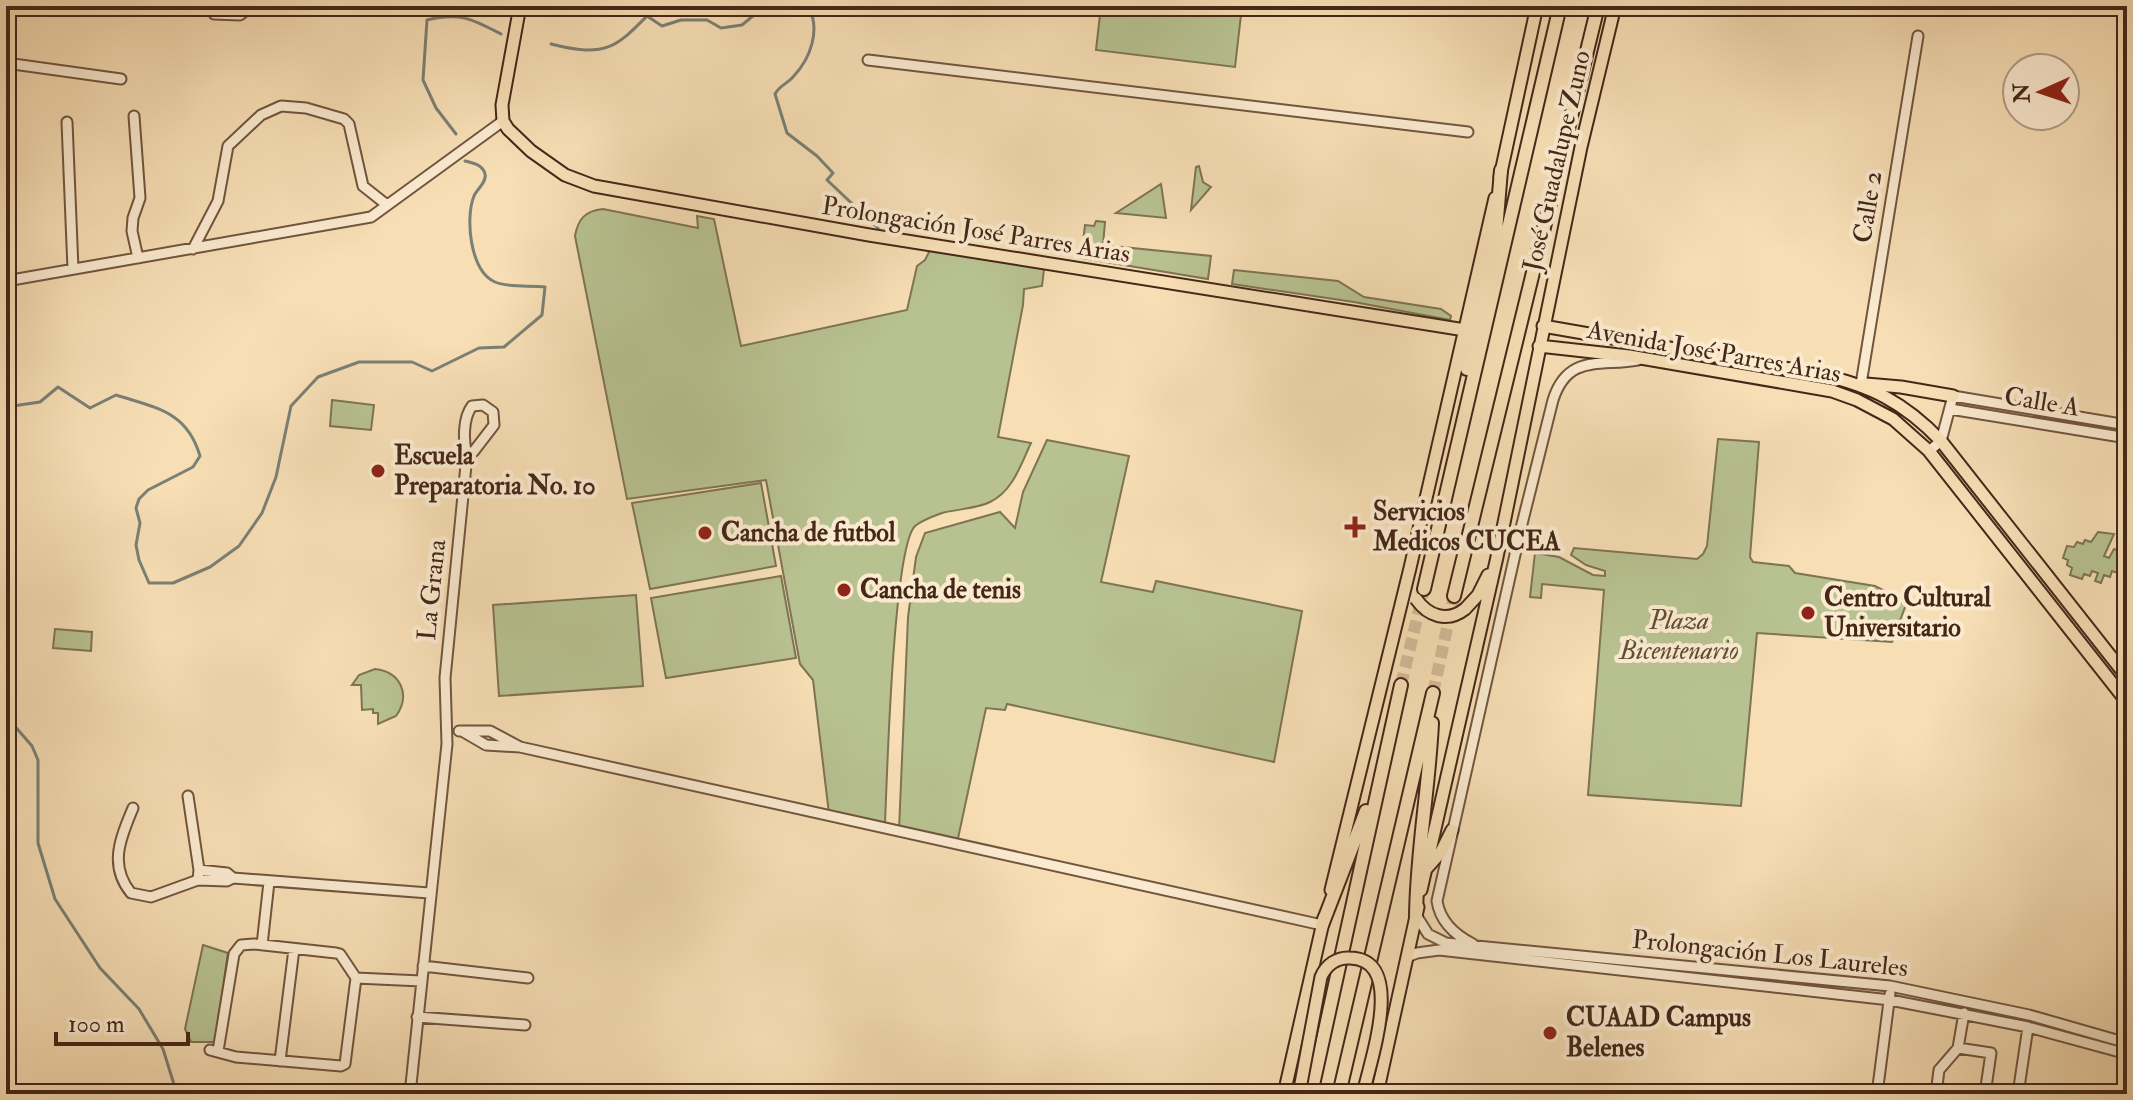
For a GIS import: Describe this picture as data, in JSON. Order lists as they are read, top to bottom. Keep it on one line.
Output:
{"streets":{"main road":["José Guadalupe Zuno","Prolongación José Parres Arias","Avenida José Parres Arias"],"street":["Calle 2","Calle A","La Grana","Prolongación Los Laureles"]},"crossings":[["José Guadalupe Zuno","Avenida José Parres Arias"],["Calle 2","Avenida José Parres Arias"]],"parks":["Plaza Bicentenario"],"places":{"other":["Escuela Preparatoria No. 10","Cancha de futbol","Cancha de tenis","Centro Cultural Universitario","CUAAD Campus Belenes"],"health":["Servicios Medicos CUCEA"]},"scale_bar":"100 m","north":"left"}
